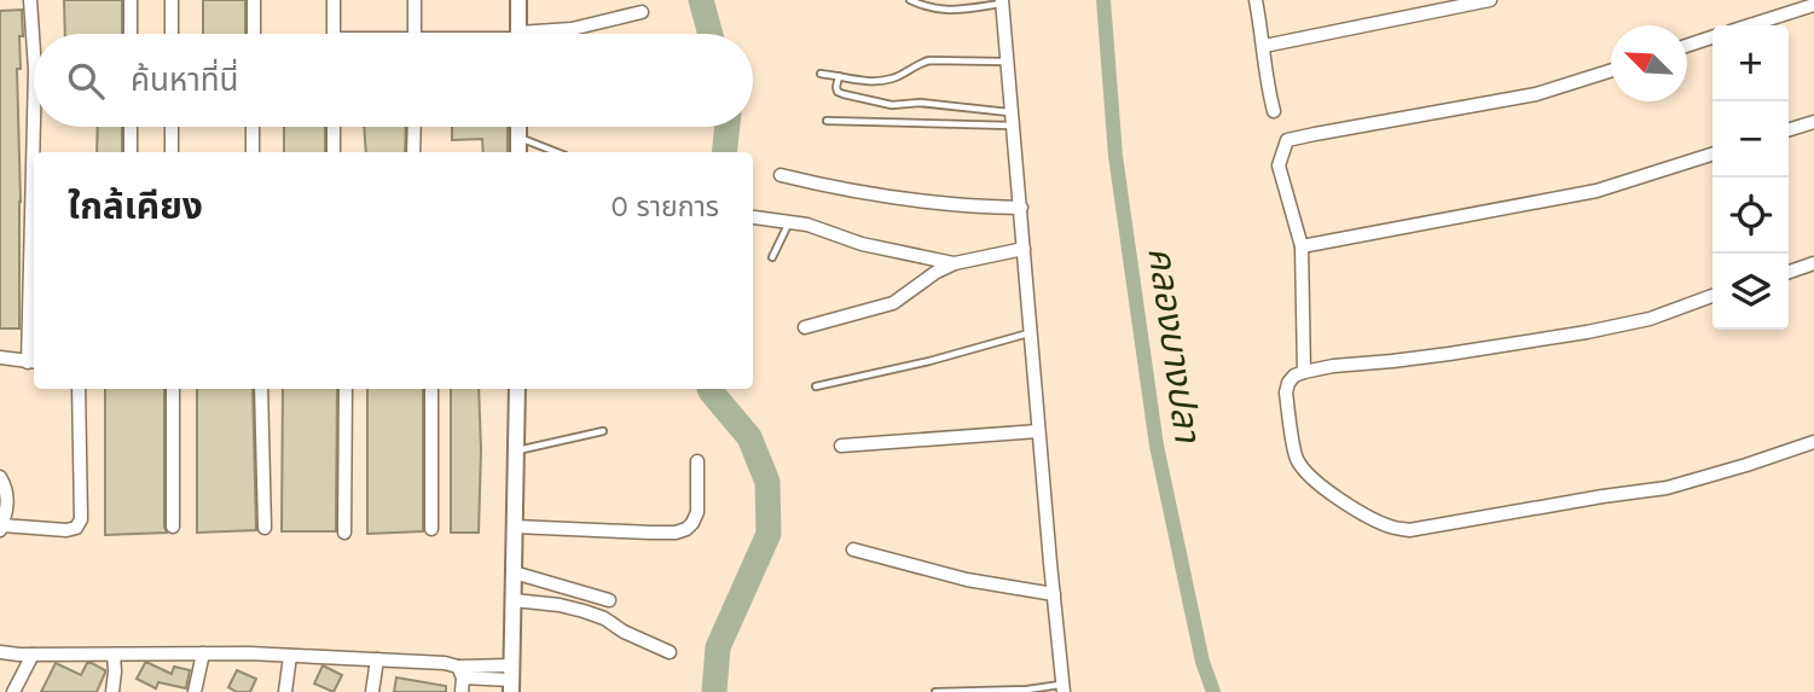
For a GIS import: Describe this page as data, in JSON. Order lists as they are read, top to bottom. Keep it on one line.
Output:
{"water":["คลองบางปลา"],"north":"top left","page":{"map_buttons":["+","−"],"search":"ค้นหาที่นี่","heading":["ใกล้เคียง","0 รายการ"]}}
